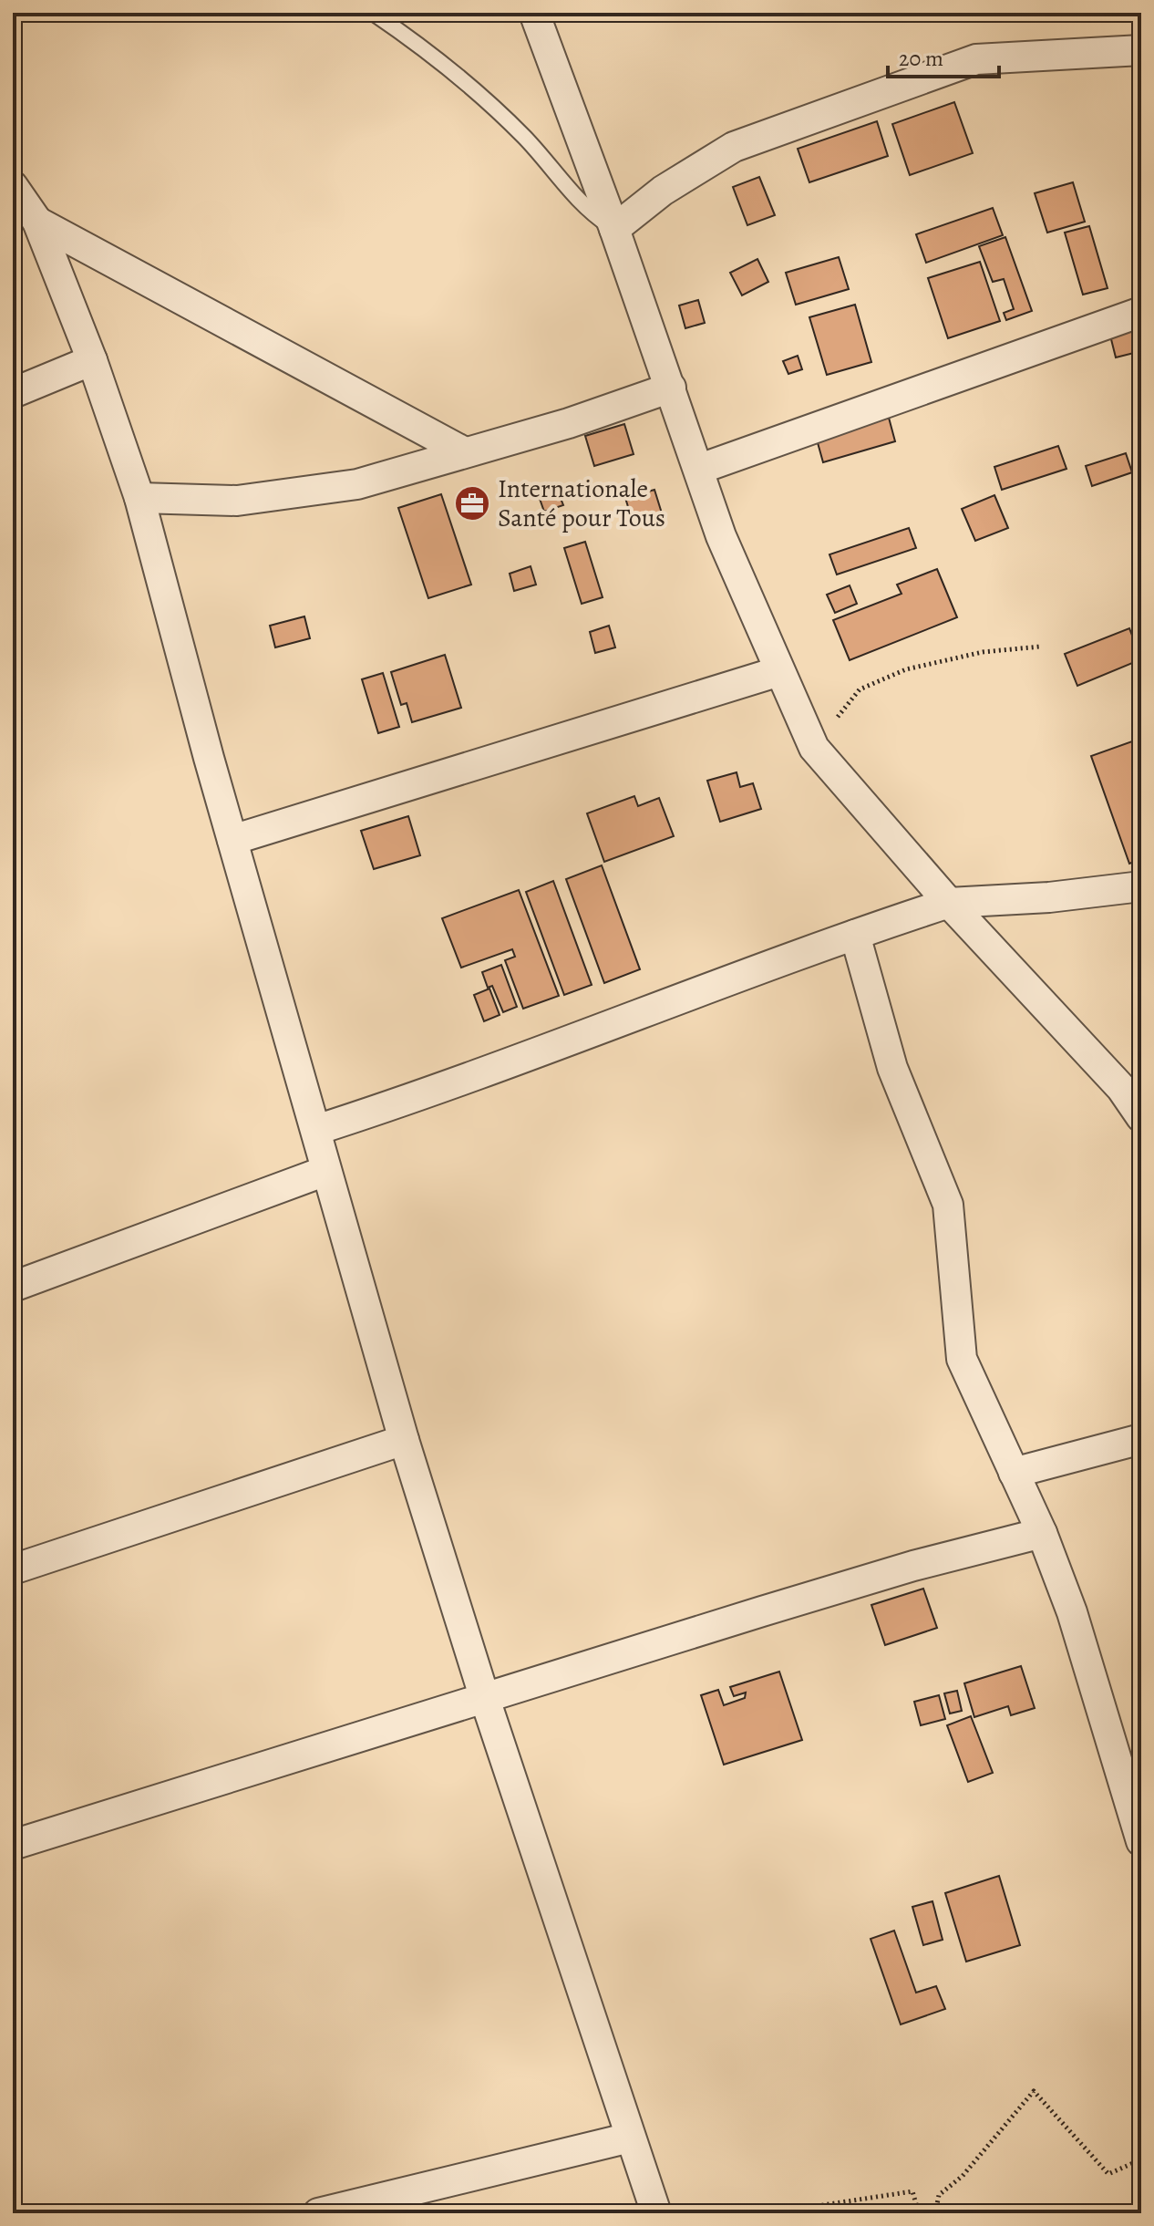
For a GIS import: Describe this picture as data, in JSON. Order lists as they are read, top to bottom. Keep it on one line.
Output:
{"places":{"office":["Internationale Santé pour Tous"]},"scale_bar":"20 m"}
